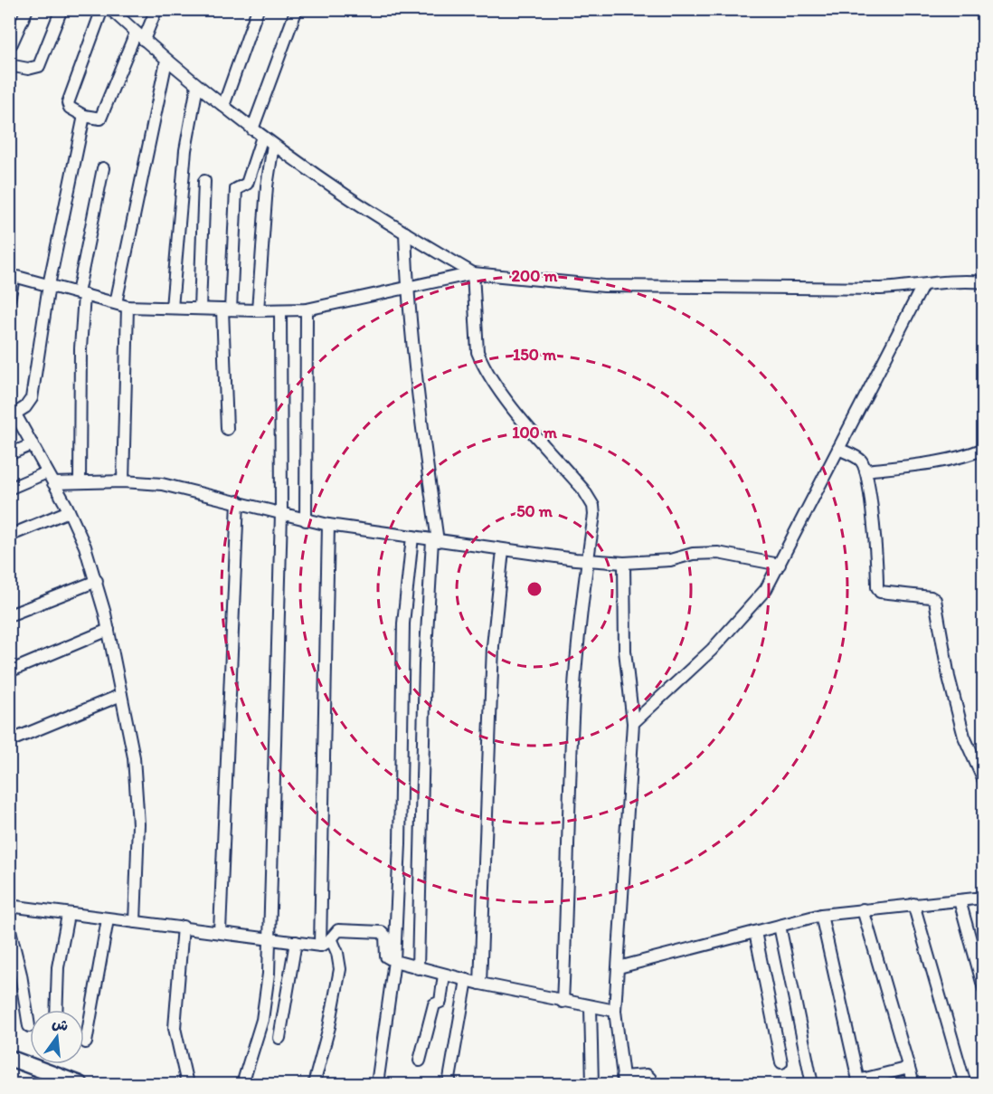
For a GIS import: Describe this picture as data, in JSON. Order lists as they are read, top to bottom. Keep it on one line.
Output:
{"north":"top","rings":["200 m","150 m","100 m","50 m"]}
